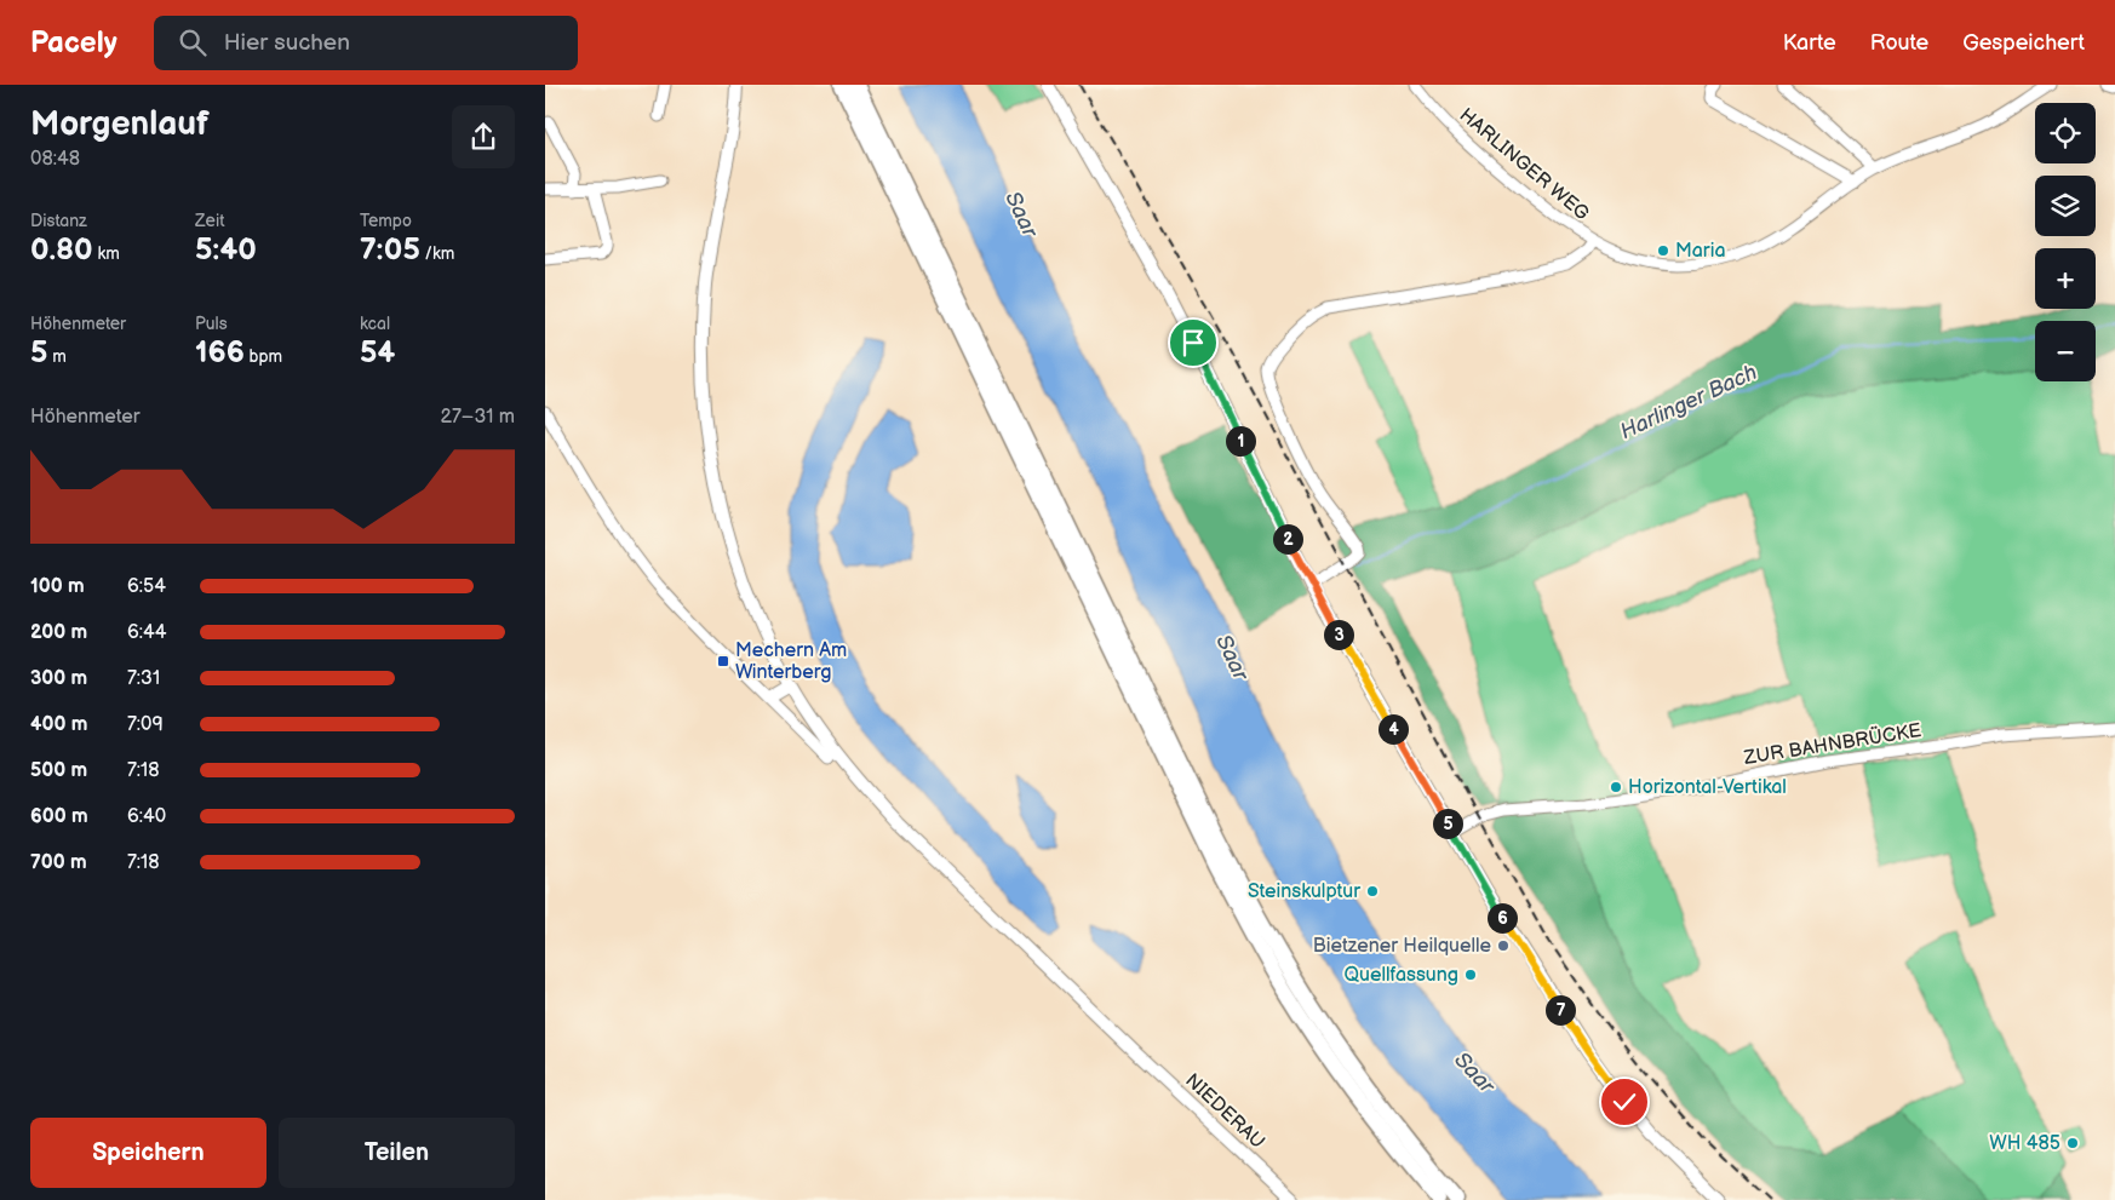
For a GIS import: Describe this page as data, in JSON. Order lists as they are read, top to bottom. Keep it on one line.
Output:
{"streets":{"main road":["NIEDERAU"],"street":["HARLINGER WEG","ZUR BAHNBRÜCKE"]},"water":["Saar","Harlinger Bach"],"places":{"other":["Maria","Horizontal-Vertikal","Steinskulptur","Bietzener Heilquelle","Quellfassung","WH 485"],"transit":["Mechern Am Winterberg"]},"page":{"header":"Pacely","search":"Hier suchen","nav":["Karte","Route","Gespeichert"],"heading":["Morgenlauf","08:48"],"map_buttons":["+","−"],"stats":[["Distanz","0.80 km"],["Zeit","5:40"],["Tempo","7:05 /km"],["Höhenmeter","5 m"],["Puls","166 bpm"],["kcal","54"]],"chart":["Höhenmeter","27–31 m"],"pins":["1","2","3","4","5","6","7"],"list":[{"name":"100 m","note":"6:54"},{"name":"200 m","note":"6:44"},{"name":"300 m","note":"7:31"},{"name":"400 m","note":"7:09"},{"name":"500 m","note":"7:18"},{"name":"600 m","note":"6:40"},{"name":"700 m","note":"7:18"}],"buttons":["Speichern","Teilen"]}}
